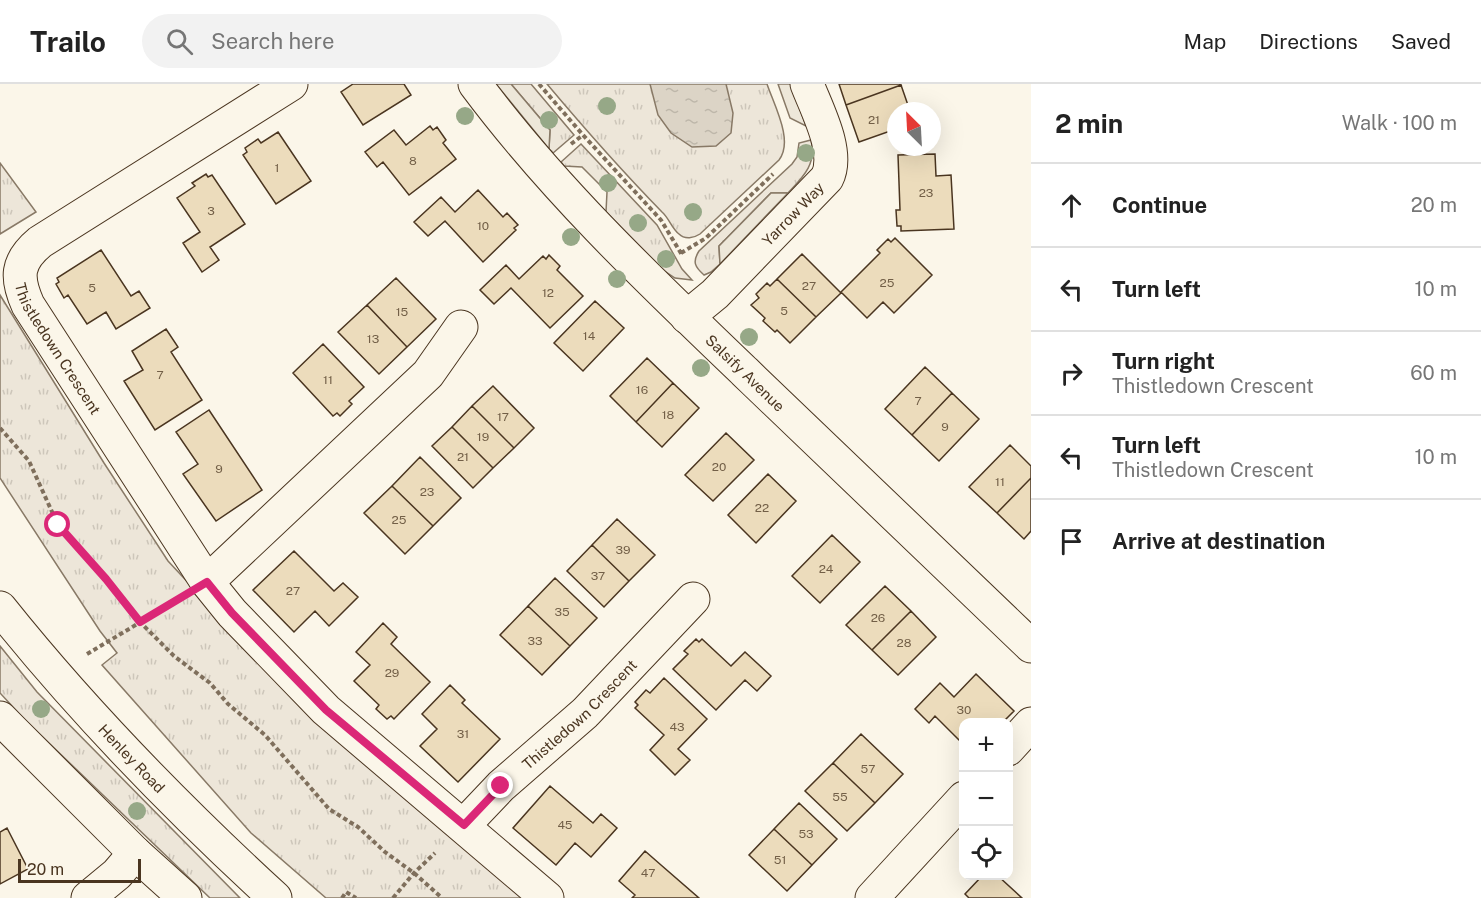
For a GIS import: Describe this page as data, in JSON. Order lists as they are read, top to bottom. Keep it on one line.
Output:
{"streets":{"street":["Yarrow Way","Thistledown Crescent","Salsify Avenue","Henley Road"]},"crossings":[["Yarrow Way","Salsify Avenue"]],"house_numbers":["21","8","1","23","3","10","25","27","5","12","5","15","14","13","7","11","16","7","18","17","9","19","21","20","9","11","23","22","25","39","24","37","27","35","26","33","28","29","30","43","31","57","55","45","53","51","47"],"scale_bar":"20 m","north":"top left","page":{"header":"Trailo","search":"Search here","nav":["Map","Directions","Saved"],"heading":["2 min","Walk · 100 m"],"list":[["Continue","20 m"],["Turn left","10 m"],["Turn right","Thistledown Crescent","60 m"],["Turn left","Thistledown Crescent","10 m"],"Arrive at destination"],"map_buttons":["+","−"],"scale":"20 m"}}
